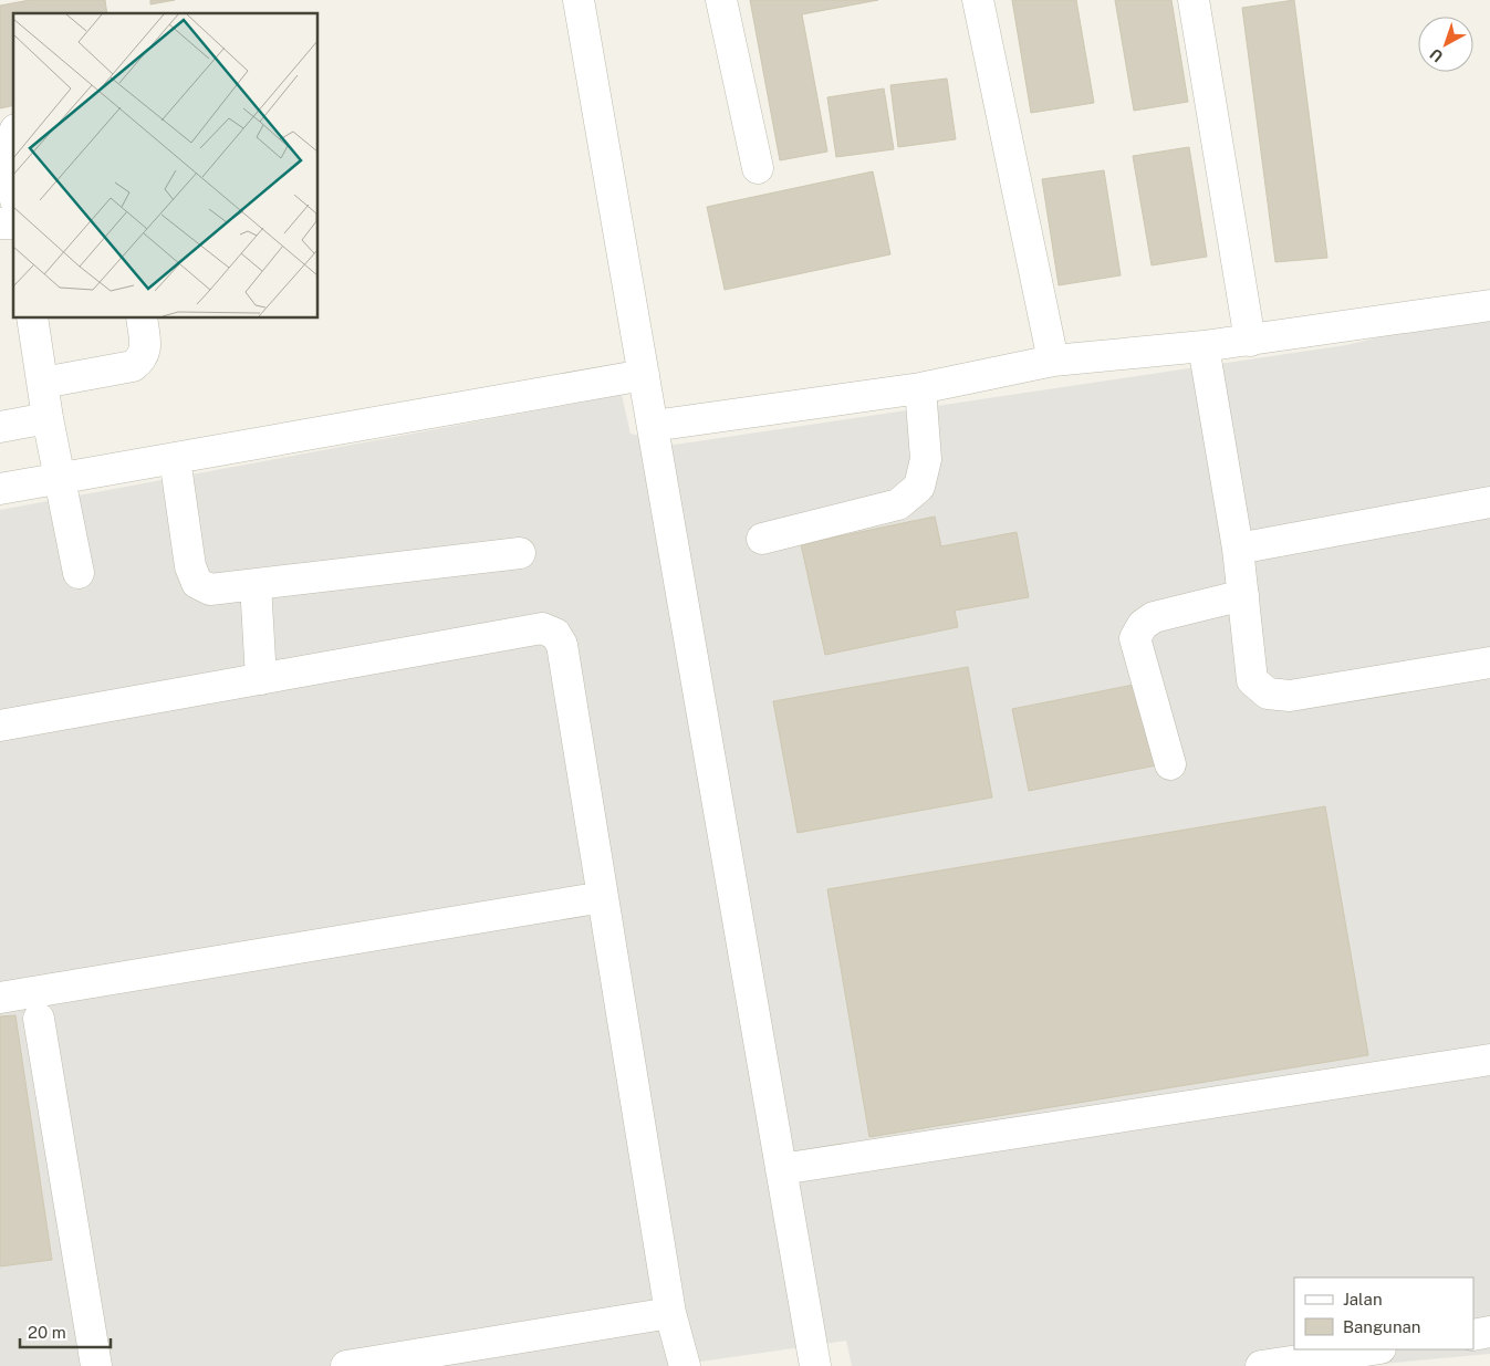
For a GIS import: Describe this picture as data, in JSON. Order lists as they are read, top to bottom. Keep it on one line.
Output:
{"legend":["Jalan","Bangunan"],"scale_bar":"20 m","north":"bottom left"}
